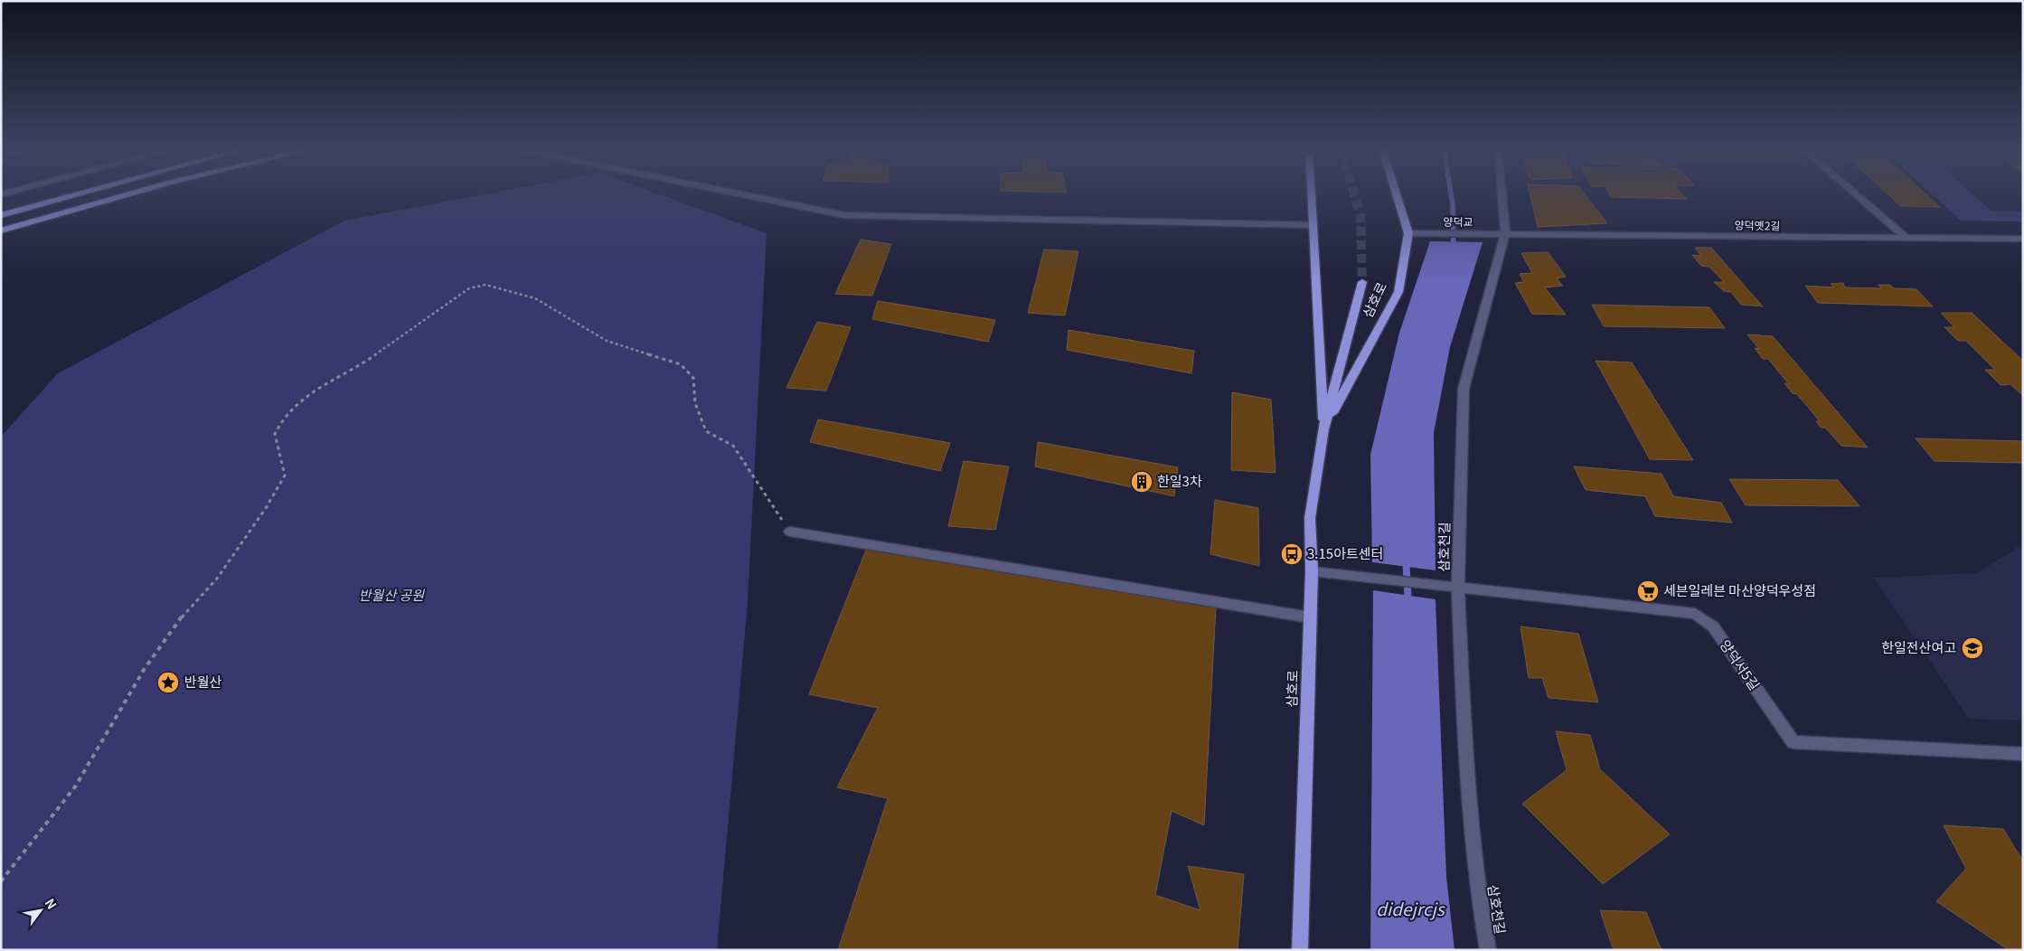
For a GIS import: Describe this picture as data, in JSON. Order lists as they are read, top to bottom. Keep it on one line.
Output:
{"streets":{"main road":["삼호로"],"street":["양덕교","양덕옛2길","삼호천길","양덕서5길"]},"crossings":[["양덕교","양덕옛2길"],["양덕교","삼호로"],["양덕옛2길","삼호천길"],["삼호로","양덕서5길"],["삼호천길","양덕서5길"]],"water":["didejrcjs"],"parks":["반월산 공원"],"places":{"building":["한일3차"],"bus stop":["3.15아트센터"],"supermarket":["세븐일레븐 마산양덕우성점"],"school or university":["한일전산여고"],"place":["반월산"]},"north":"top right"}
